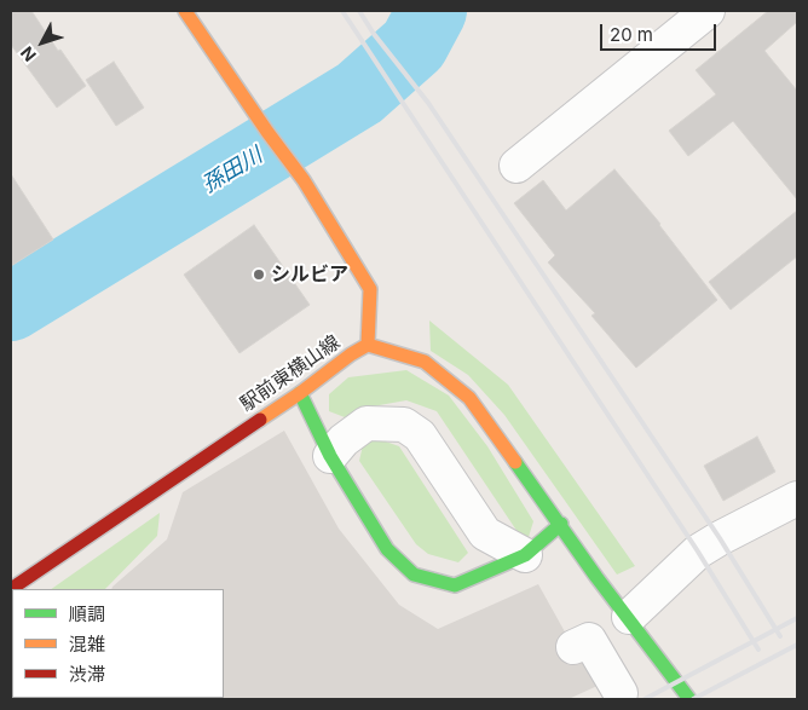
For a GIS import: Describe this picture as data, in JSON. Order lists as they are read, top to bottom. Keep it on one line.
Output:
{"streets":{"street":["駅前東横山線"]},"water":["孫田川"],"places":["シルビア"],"legend":["順調","混雑","渋滞"],"scale_bar":"20 m","north":"bottom left"}
